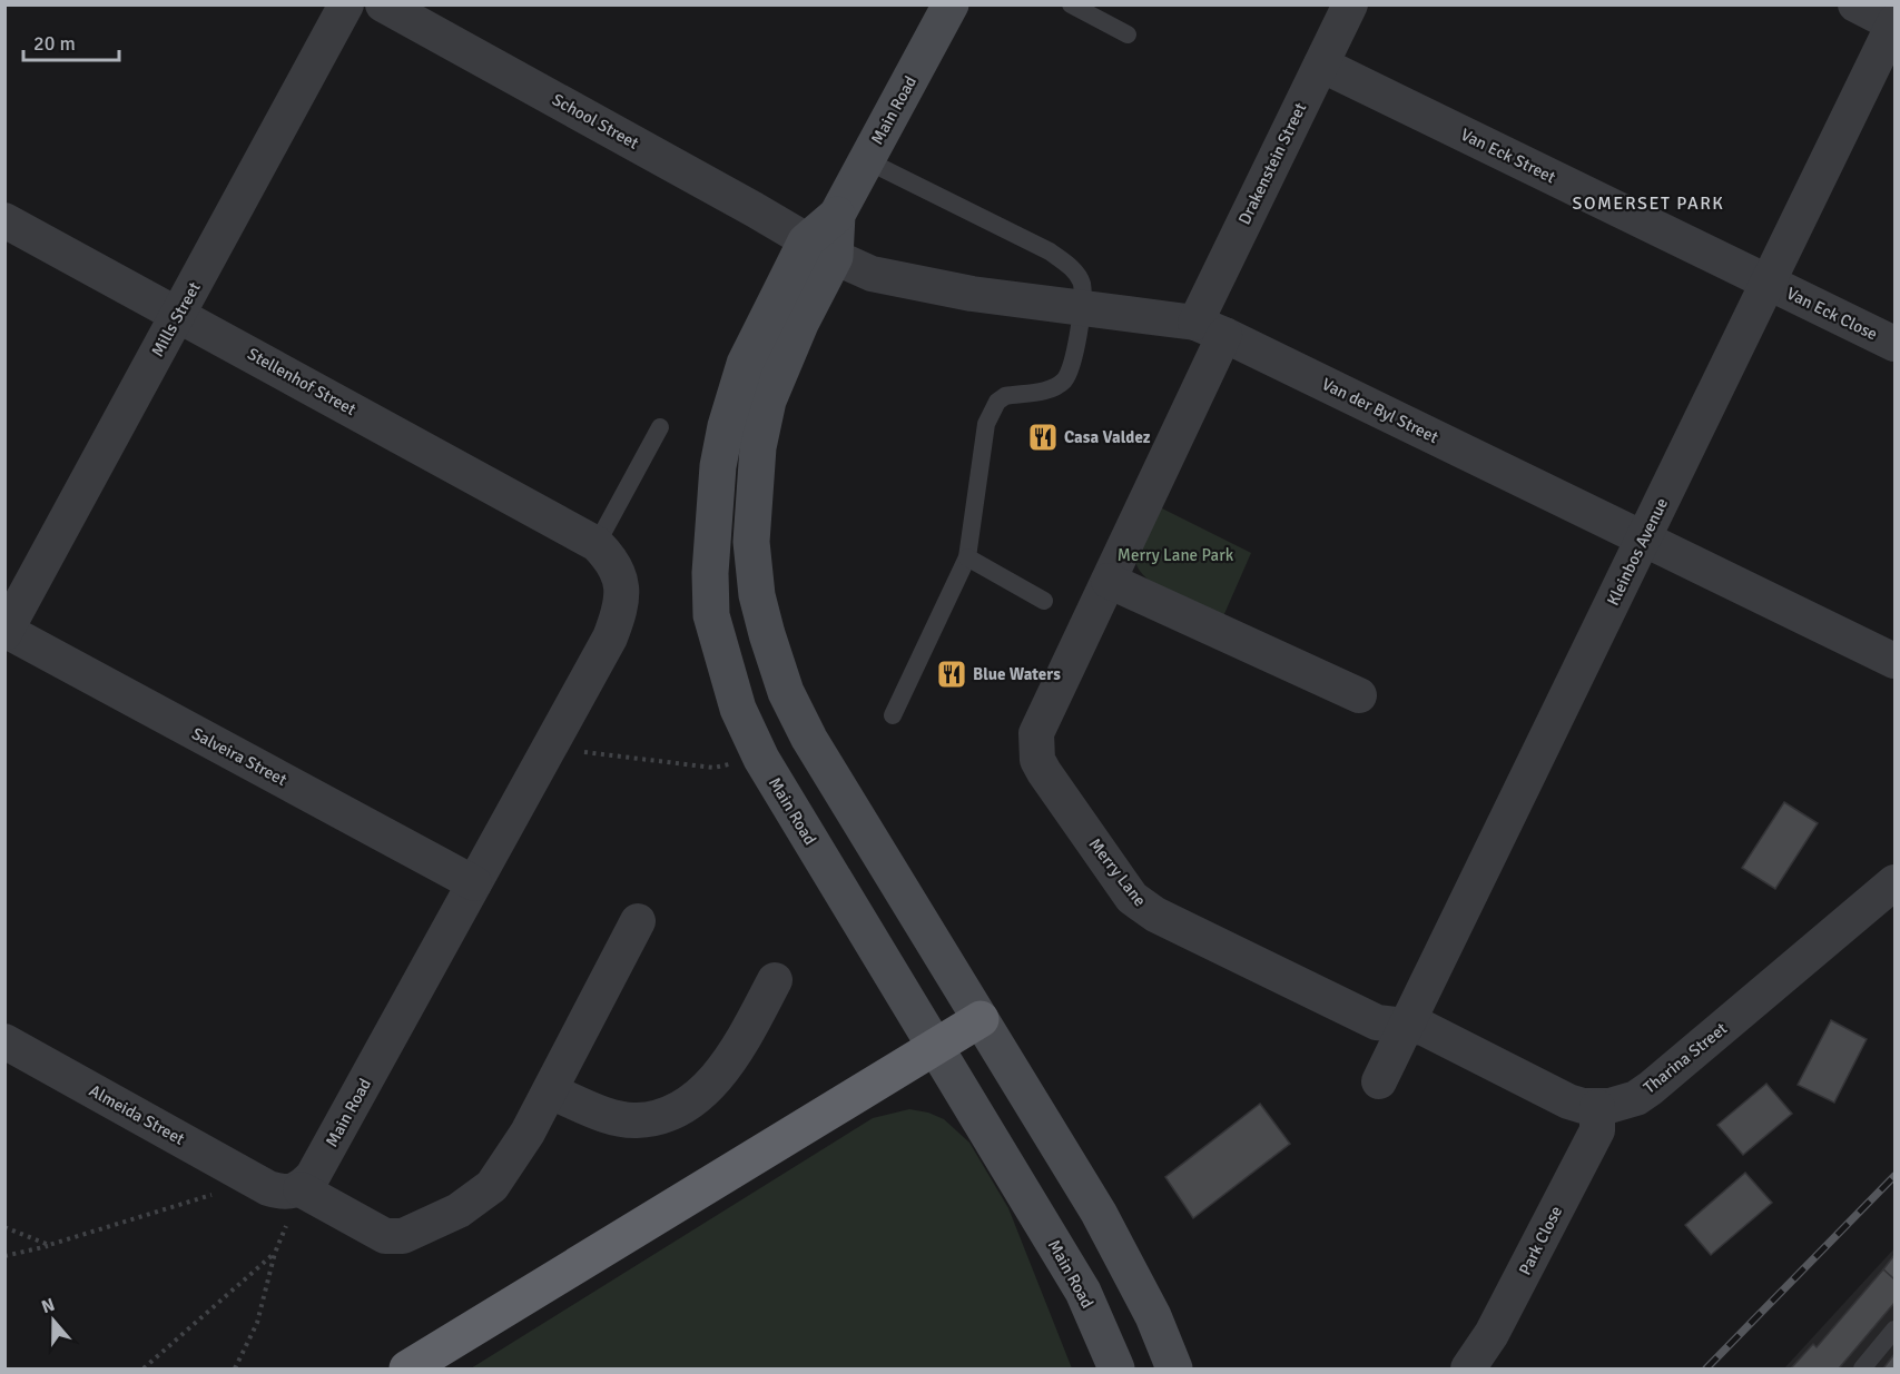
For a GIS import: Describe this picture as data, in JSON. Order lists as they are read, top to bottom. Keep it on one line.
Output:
{"streets":{"main road":["Main Road"],"street":["School Street","Van Eck Street","Drakenstein Street","Van Eck Close","Mills Street","Stellenhof Street","Van der Byl Street","Kleinbos Avenue","Salveira Street","Merry Lane","Tharina Street","Almeida Street","Park Close"]},"crossings":[["Main Road","School Street"],["Main Road","Stellenhof Street"],["Main Road","Van der Byl Street"],["Main Road","Salveira Street"],["Main Road","Almeida Street"],["School Street","Van der Byl Street"],["Van Eck Street","Drakenstein Street"],["Van Eck Street","Van Eck Close"],["Van Eck Street","Kleinbos Avenue"],["Drakenstein Street","Van der Byl Street"],["Drakenstein Street","Merry Lane"],["Van Eck Close","Kleinbos Avenue"],["Mills Street","Stellenhof Street"],["Mills Street","Salveira Street"],["Van der Byl Street","Kleinbos Avenue"],["Van der Byl Street","Merry Lane"],["Kleinbos Avenue","Merry Lane"],["Kleinbos Avenue","Tharina Street"],["Merry Lane","Tharina Street"],["Tharina Street","Park Close"]],"districts":["SOMERSET PARK"],"parks":["Merry Lane Park"],"places":{"restaurant":["Casa Valdez","Blue Waters"]},"scale_bar":"20 m","north":"top"}
